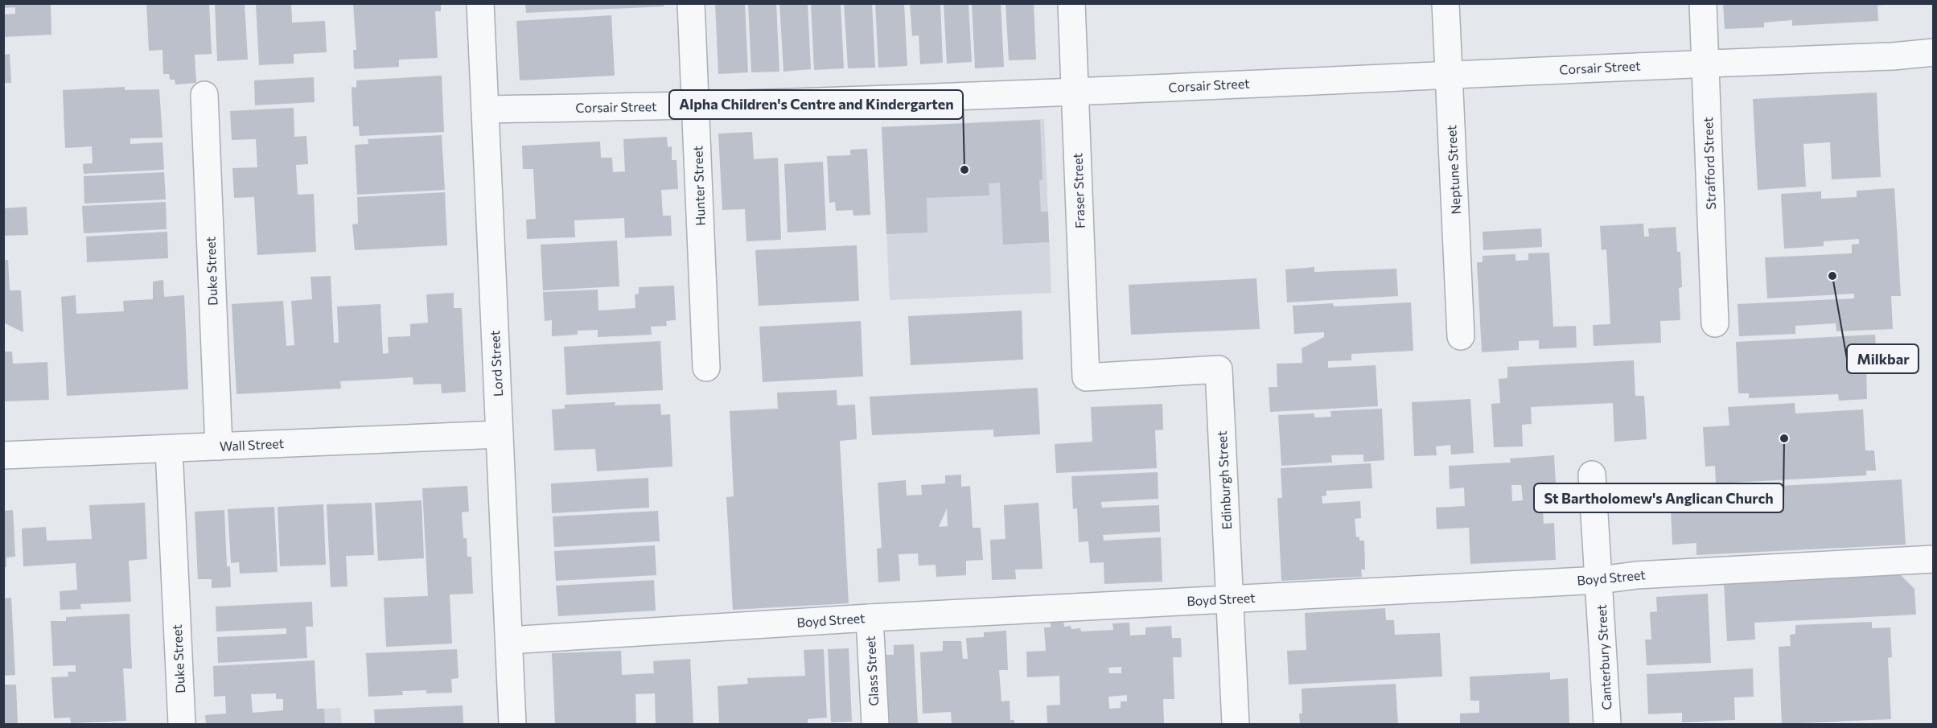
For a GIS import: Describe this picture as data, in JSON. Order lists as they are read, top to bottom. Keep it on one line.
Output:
{"streets":{"street":["Corsair Street","Strafford Street","Neptune Street","Hunter Street","Fraser Street","Duke Street","Lord Street","Wall Street","Edinburgh Street","Boyd Street","Canterbury Street","Glass Street"]},"crossings":[["Corsair Street","Strafford Street"],["Corsair Street","Neptune Street"],["Corsair Street","Hunter Street"],["Corsair Street","Fraser Street"],["Corsair Street","Lord Street"],["Fraser Street","Edinburgh Street"],["Duke Street","Wall Street"],["Lord Street","Wall Street"],["Lord Street","Boyd Street"],["Edinburgh Street","Boyd Street"],["Boyd Street","Canterbury Street"],["Boyd Street","Glass Street"]],"places":["Alpha Children's Centre and Kindergarten","Milkbar","St Bartholomew's Anglican Church"]}
